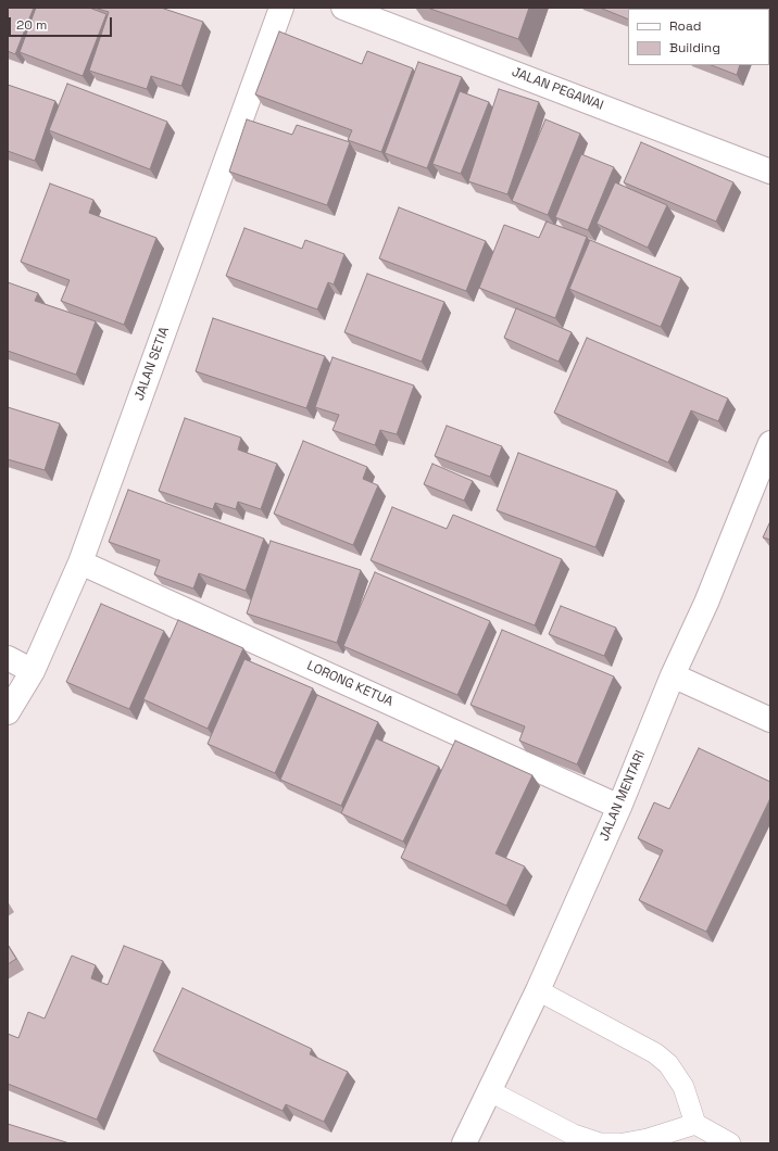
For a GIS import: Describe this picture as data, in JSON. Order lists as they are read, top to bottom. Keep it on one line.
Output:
{"streets":{"street":["JALAN PEGAWAI","JALAN SETIA","LORONG KETUA","JALAN MENTARI"]},"crossings":[["JALAN SETIA","LORONG KETUA"],["LORONG KETUA","JALAN MENTARI"]],"legend":["Road","Building"],"scale_bar":"20 m"}
